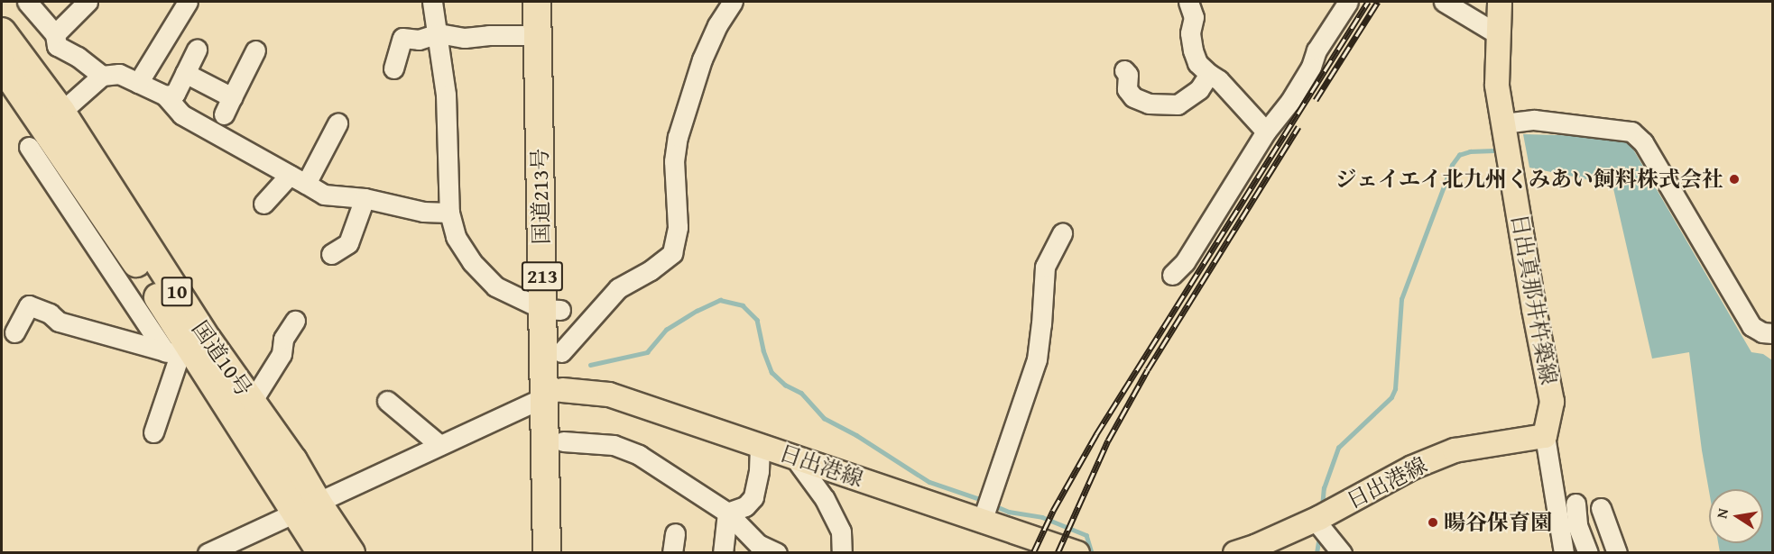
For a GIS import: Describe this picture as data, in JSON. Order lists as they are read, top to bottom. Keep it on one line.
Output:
{"streets":{"highway":["国道213号","213","10","国道10号"],"main road":["日出真那井杵築線","日出港線"]},"crossings":[["国道213号","日出港線"],["日出真那井杵築線","日出港線"]],"places":["ジェイエイ北九州くみあい飼料株式会社","暘谷保育園"],"north":"left"}
